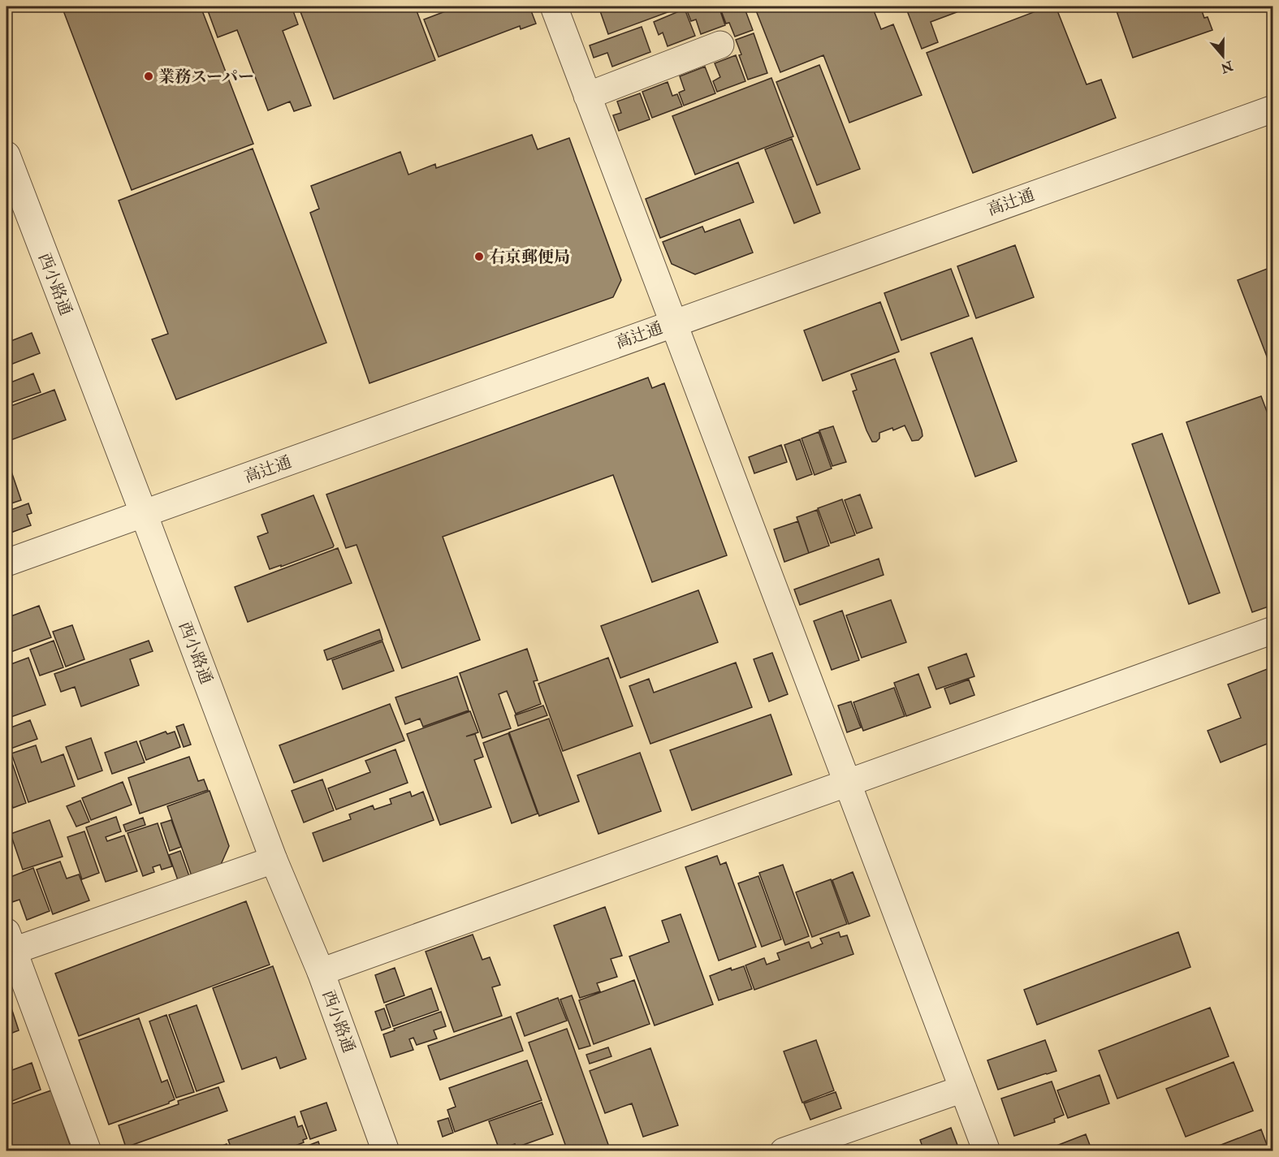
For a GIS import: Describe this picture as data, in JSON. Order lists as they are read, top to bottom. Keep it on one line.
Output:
{"streets":{"street":["高辻通","西小路通"]},"crossings":[["高辻通","西小路通"]],"places":["業務スーパー","右京郵便局"],"north":"bottom"}
